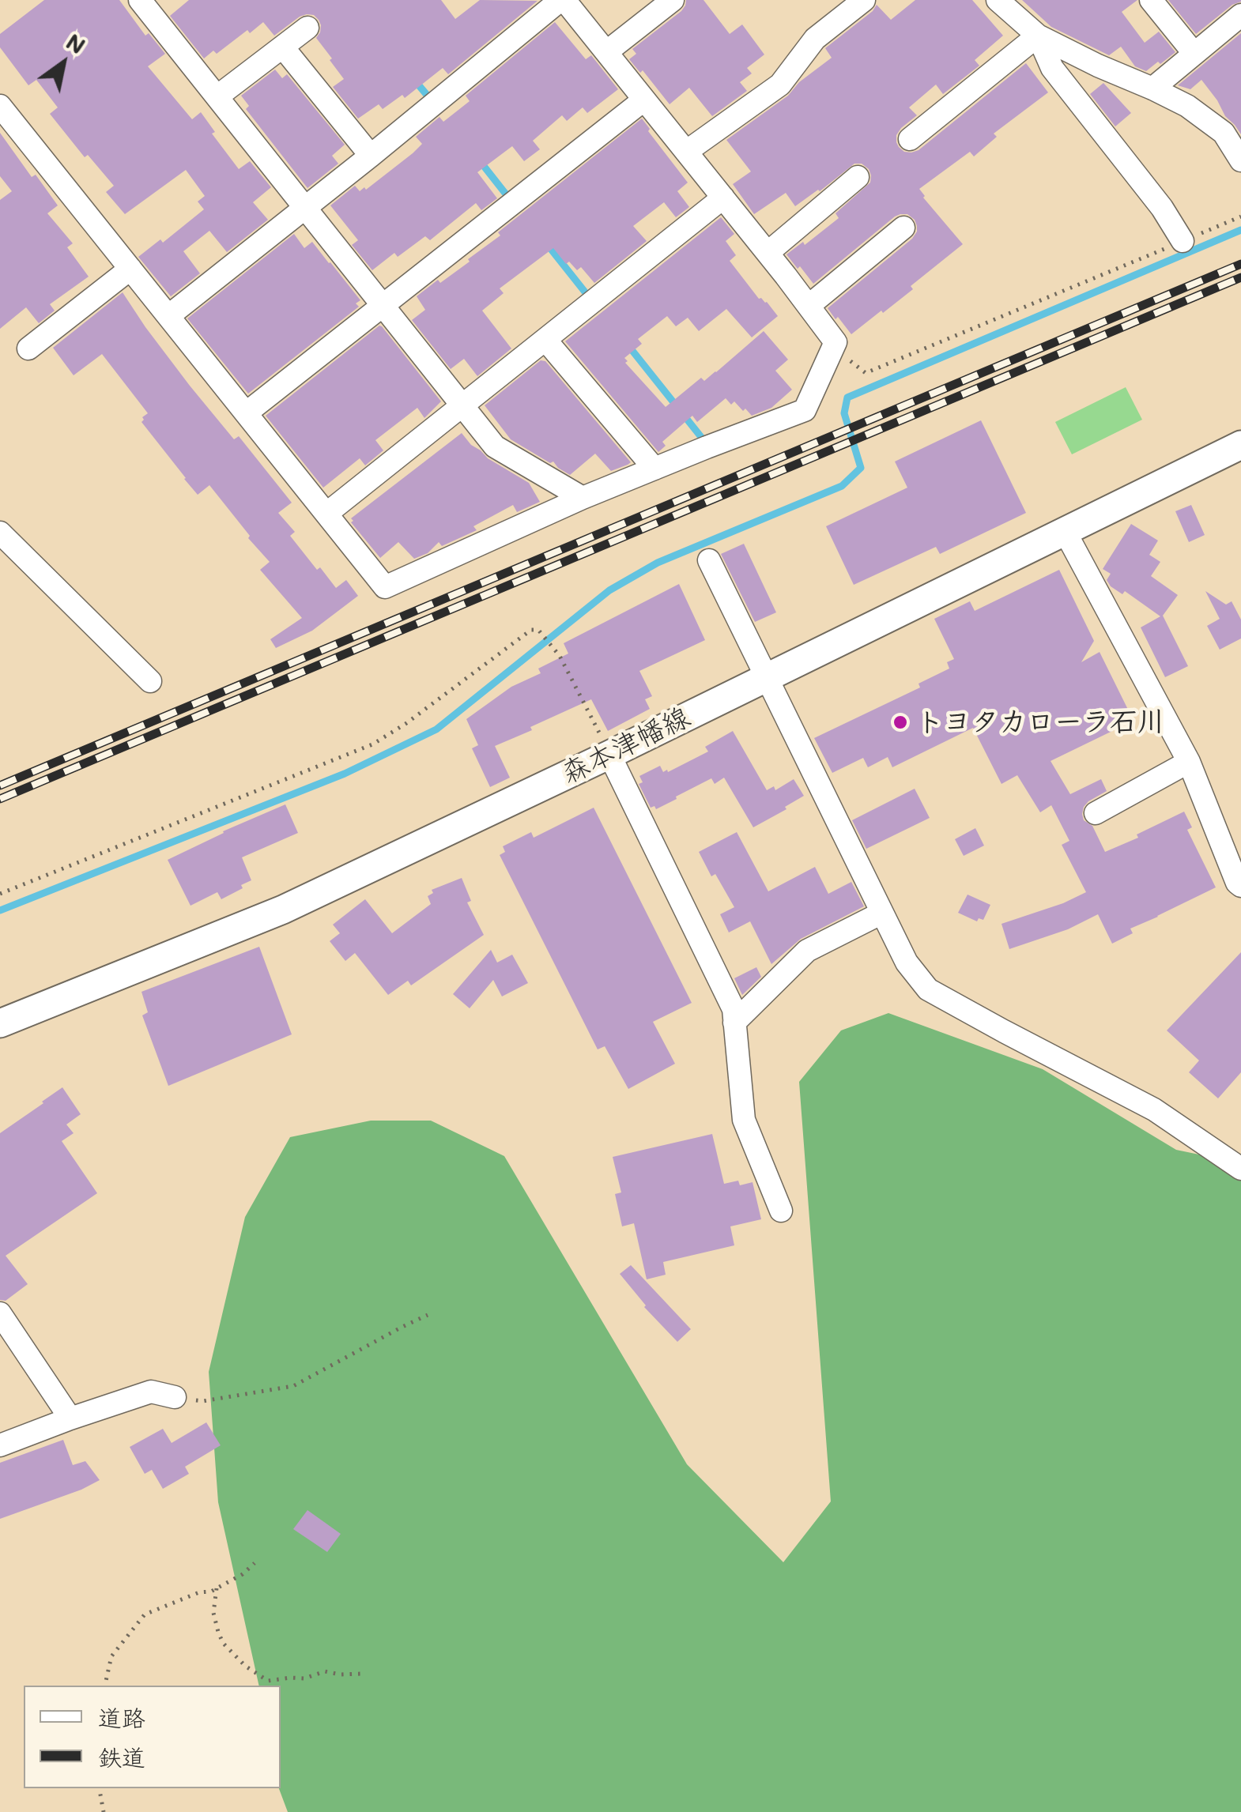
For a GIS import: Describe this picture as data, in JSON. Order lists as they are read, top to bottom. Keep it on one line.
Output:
{"streets":{"main road":["森本津幡線"]},"places":["トヨタカローラ石川"],"legend":["道路","鉄道"],"north":"top right"}
